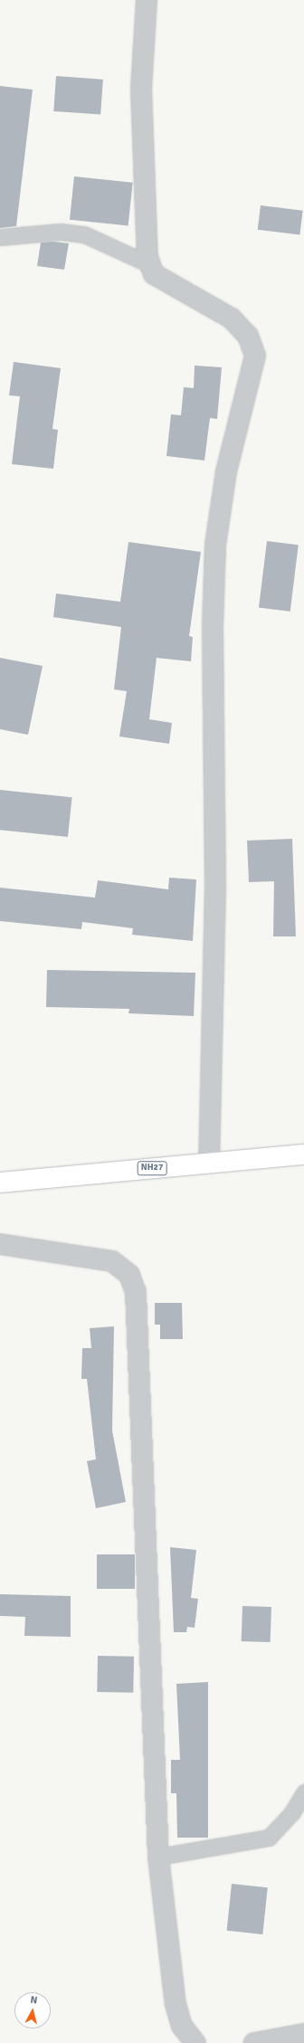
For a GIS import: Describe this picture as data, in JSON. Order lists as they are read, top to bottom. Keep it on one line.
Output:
{"streets":{"highway":["NH27"]},"north":"top"}
